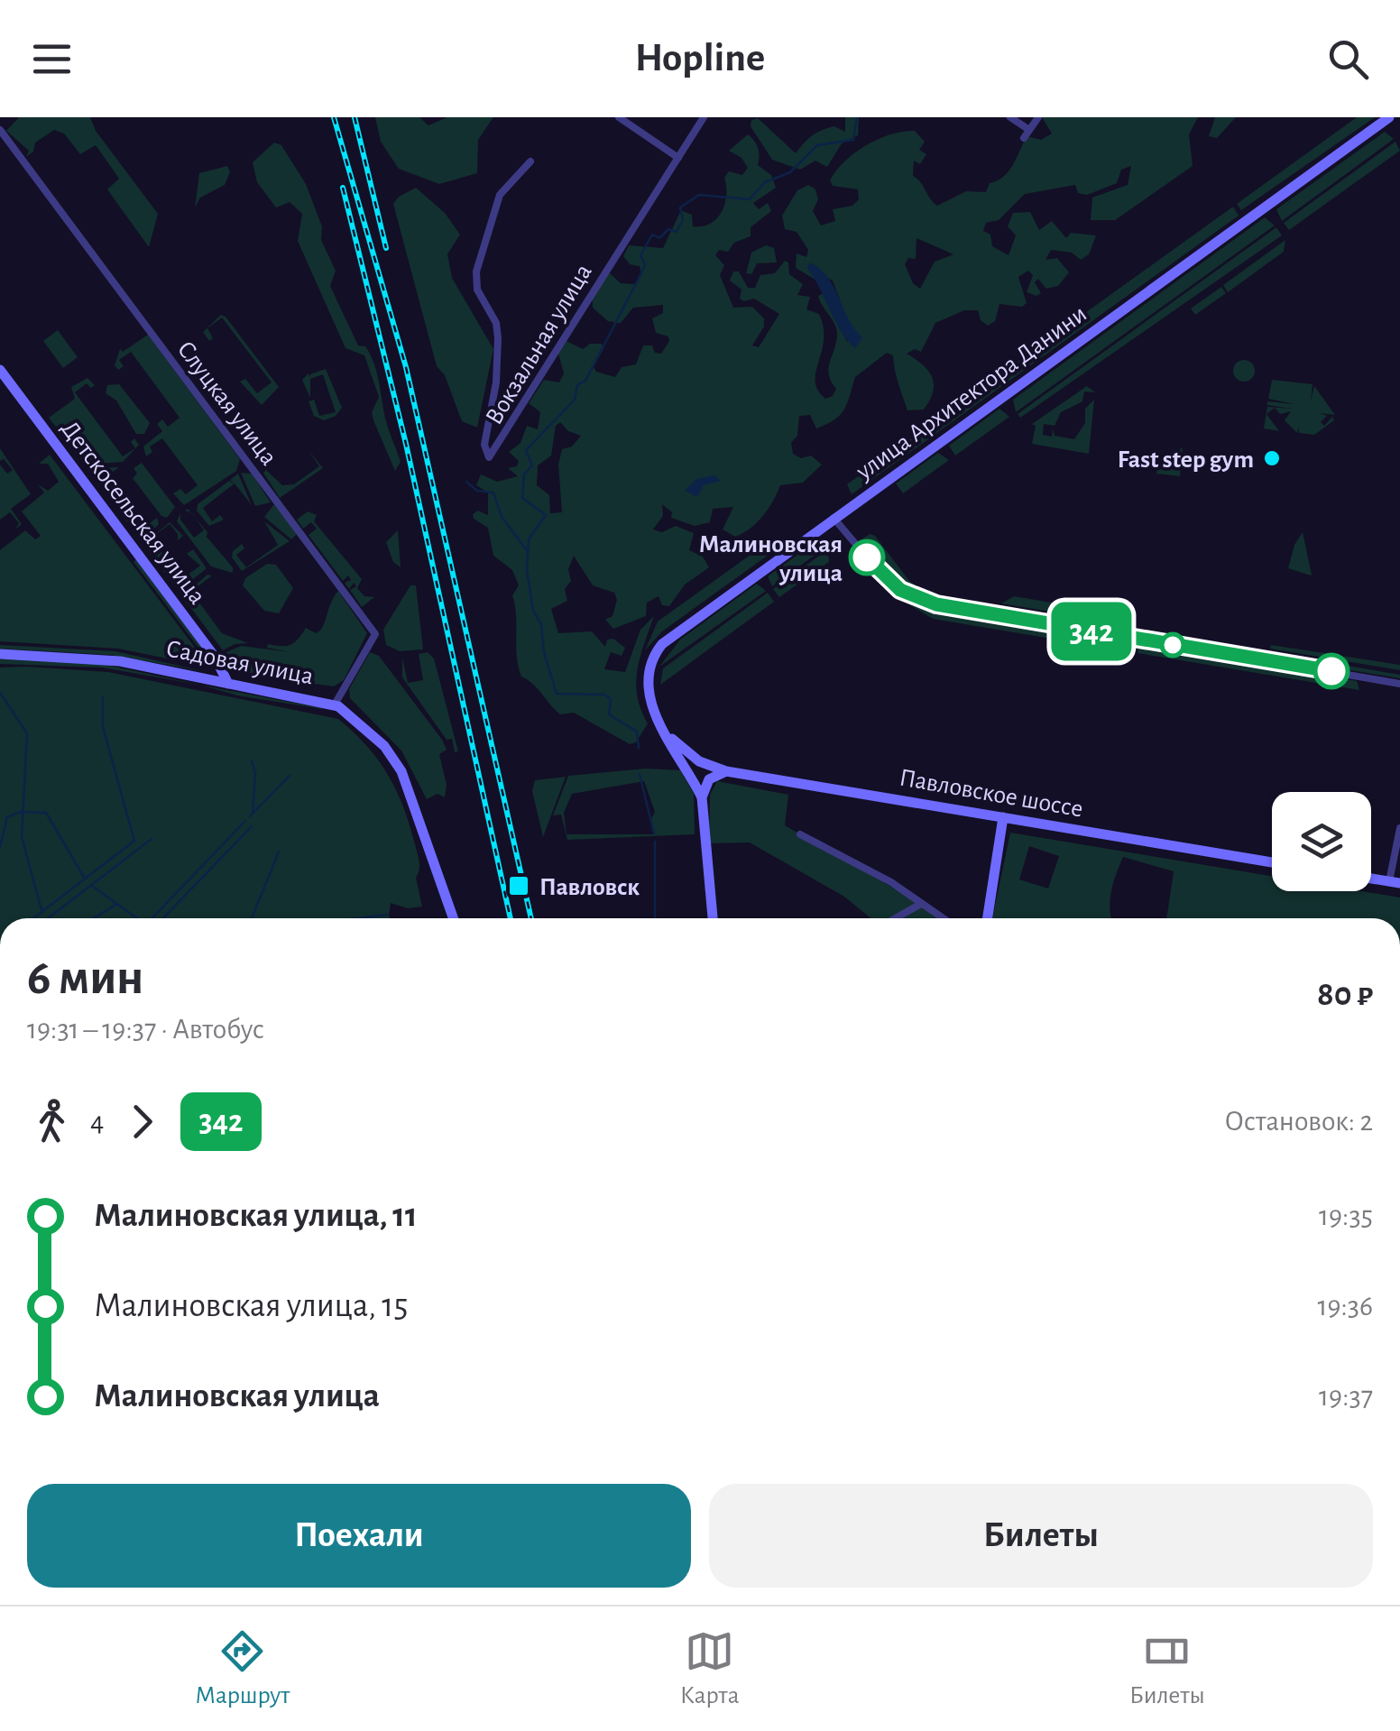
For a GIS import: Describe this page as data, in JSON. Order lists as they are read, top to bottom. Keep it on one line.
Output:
{"streets":{"main road":["улица Архитектора Данини","Детскосельская улица","Садовая улица","Павловское шоссе"],"street":["Вокзальная улица","Слуцкая улица"]},"crossings":[["улица Архитектора Данини","Павловское шоссе"],["Слуцкая улица","Садовая улица"],["Детскосельская улица","Садовая улица"]],"places":{"other":["Fast step gym","Малиновская улица"],"transit":["Павловск"]},"lines":["bus line 342"],"page":{"header":"Hopline","on_map":"342","heading":["6 мин","19:31 – 19:37 · Автобус","80 ₽"],"legs":["4","342","Остановок: 2"],"list":[{"name":"Малиновская улица, 11","value":"19:35"},{"name":"Малиновская улица, 15","value":"19:36"},{"name":"Малиновская улица","value":"19:37"}],"buttons":["Поехали","Билеты"],"tabs":["Маршрут","Карта","Билеты"]}}
